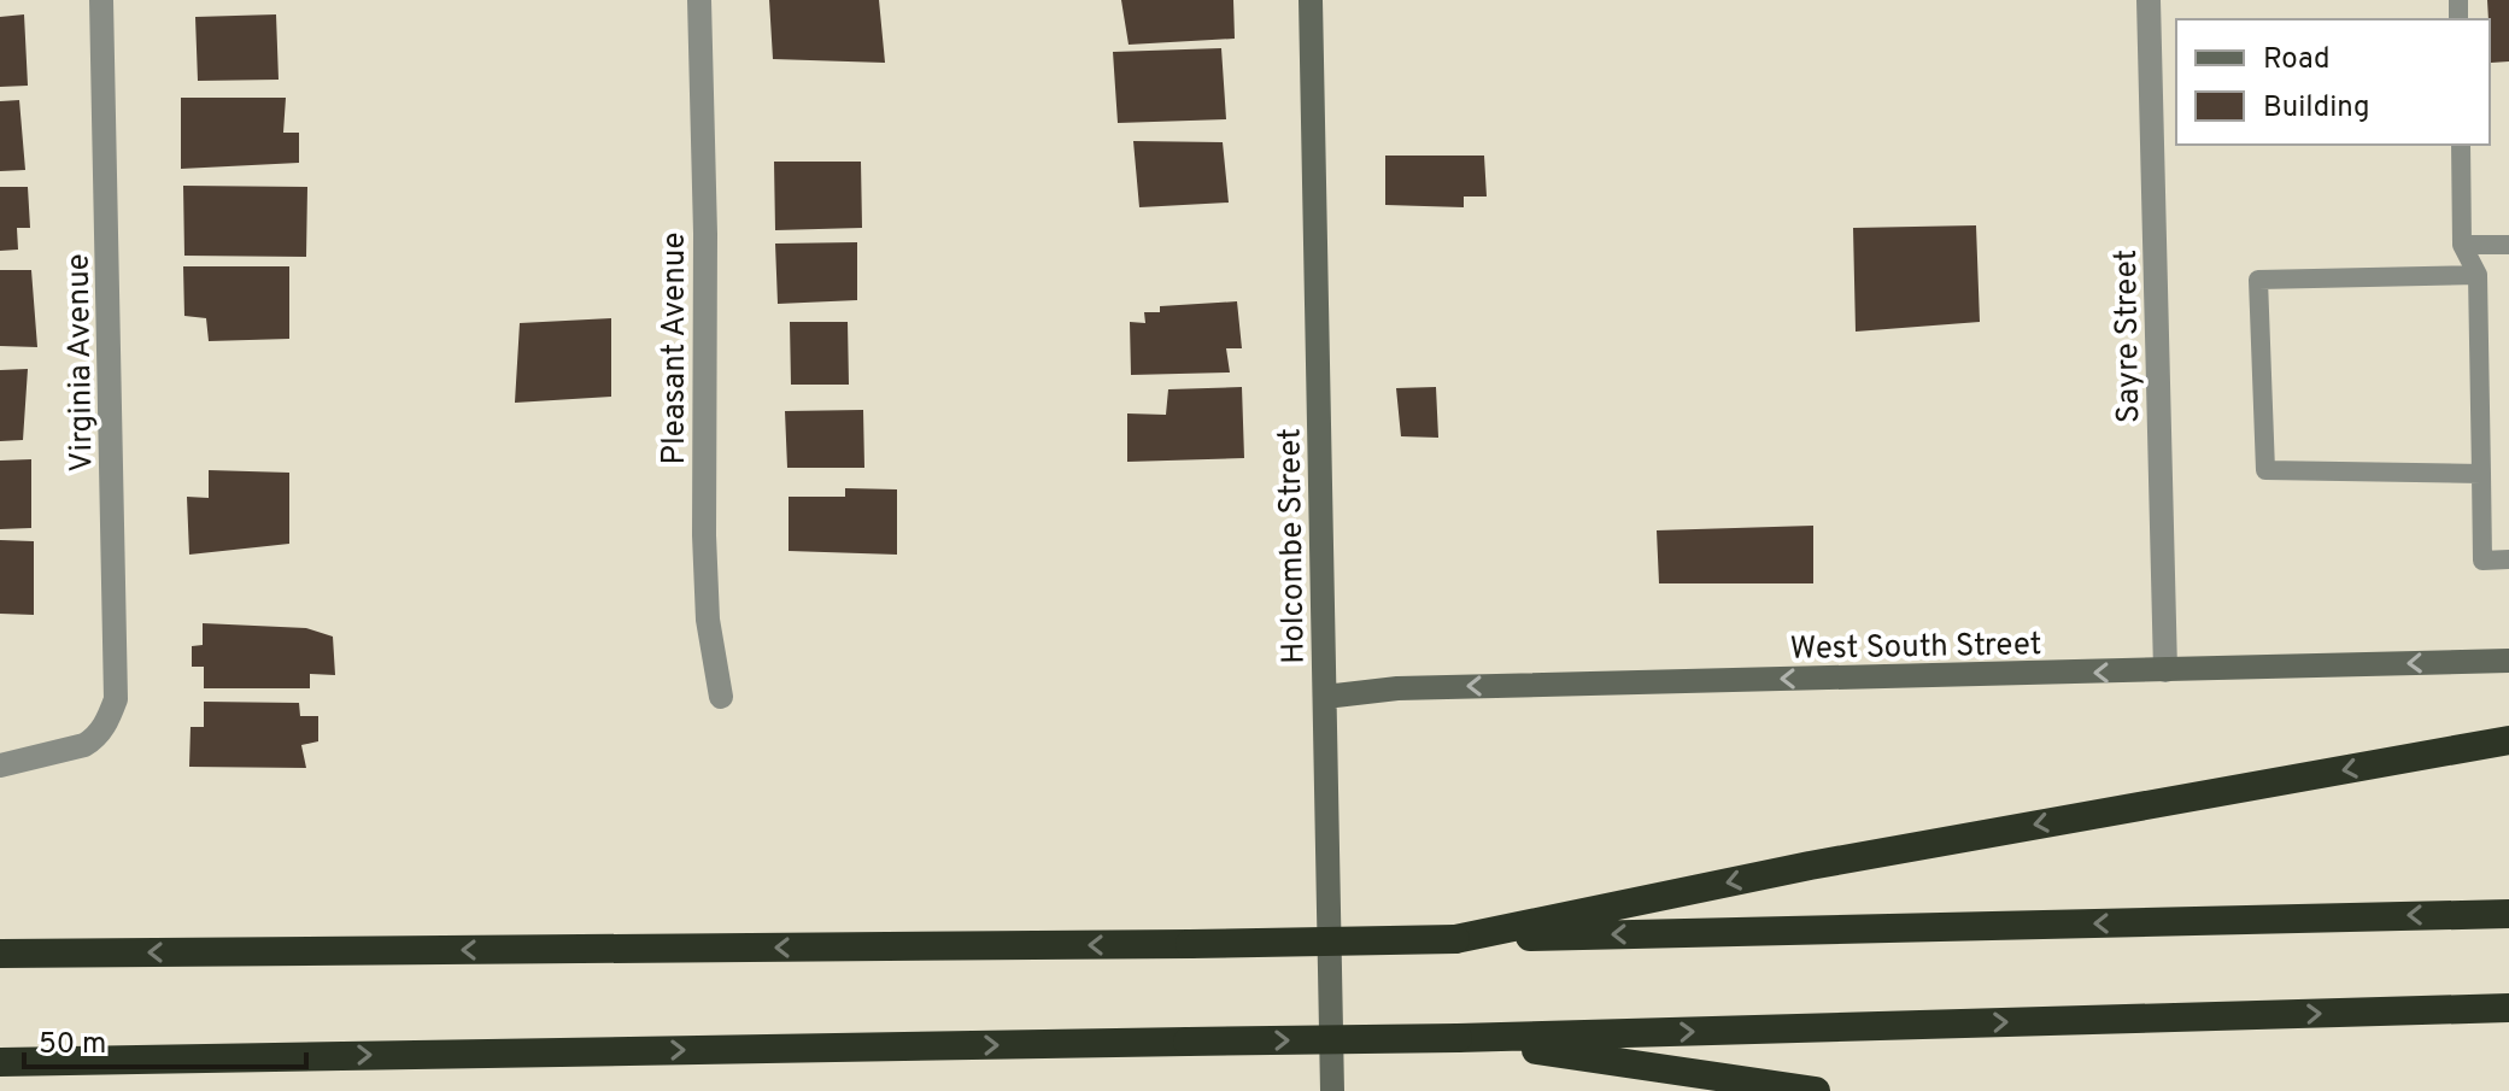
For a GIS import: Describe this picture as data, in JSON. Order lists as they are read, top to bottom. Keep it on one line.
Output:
{"streets":{"street":["Sayre Street","Pleasant Avenue","Virginia Avenue","Holcombe Street","West South Street"]},"crossings":[["Sayre Street","West South Street"],["Holcombe Street","West South Street"]],"one_way":["West South Street"],"legend":["Road","Building"],"scale_bar":"50 m"}
